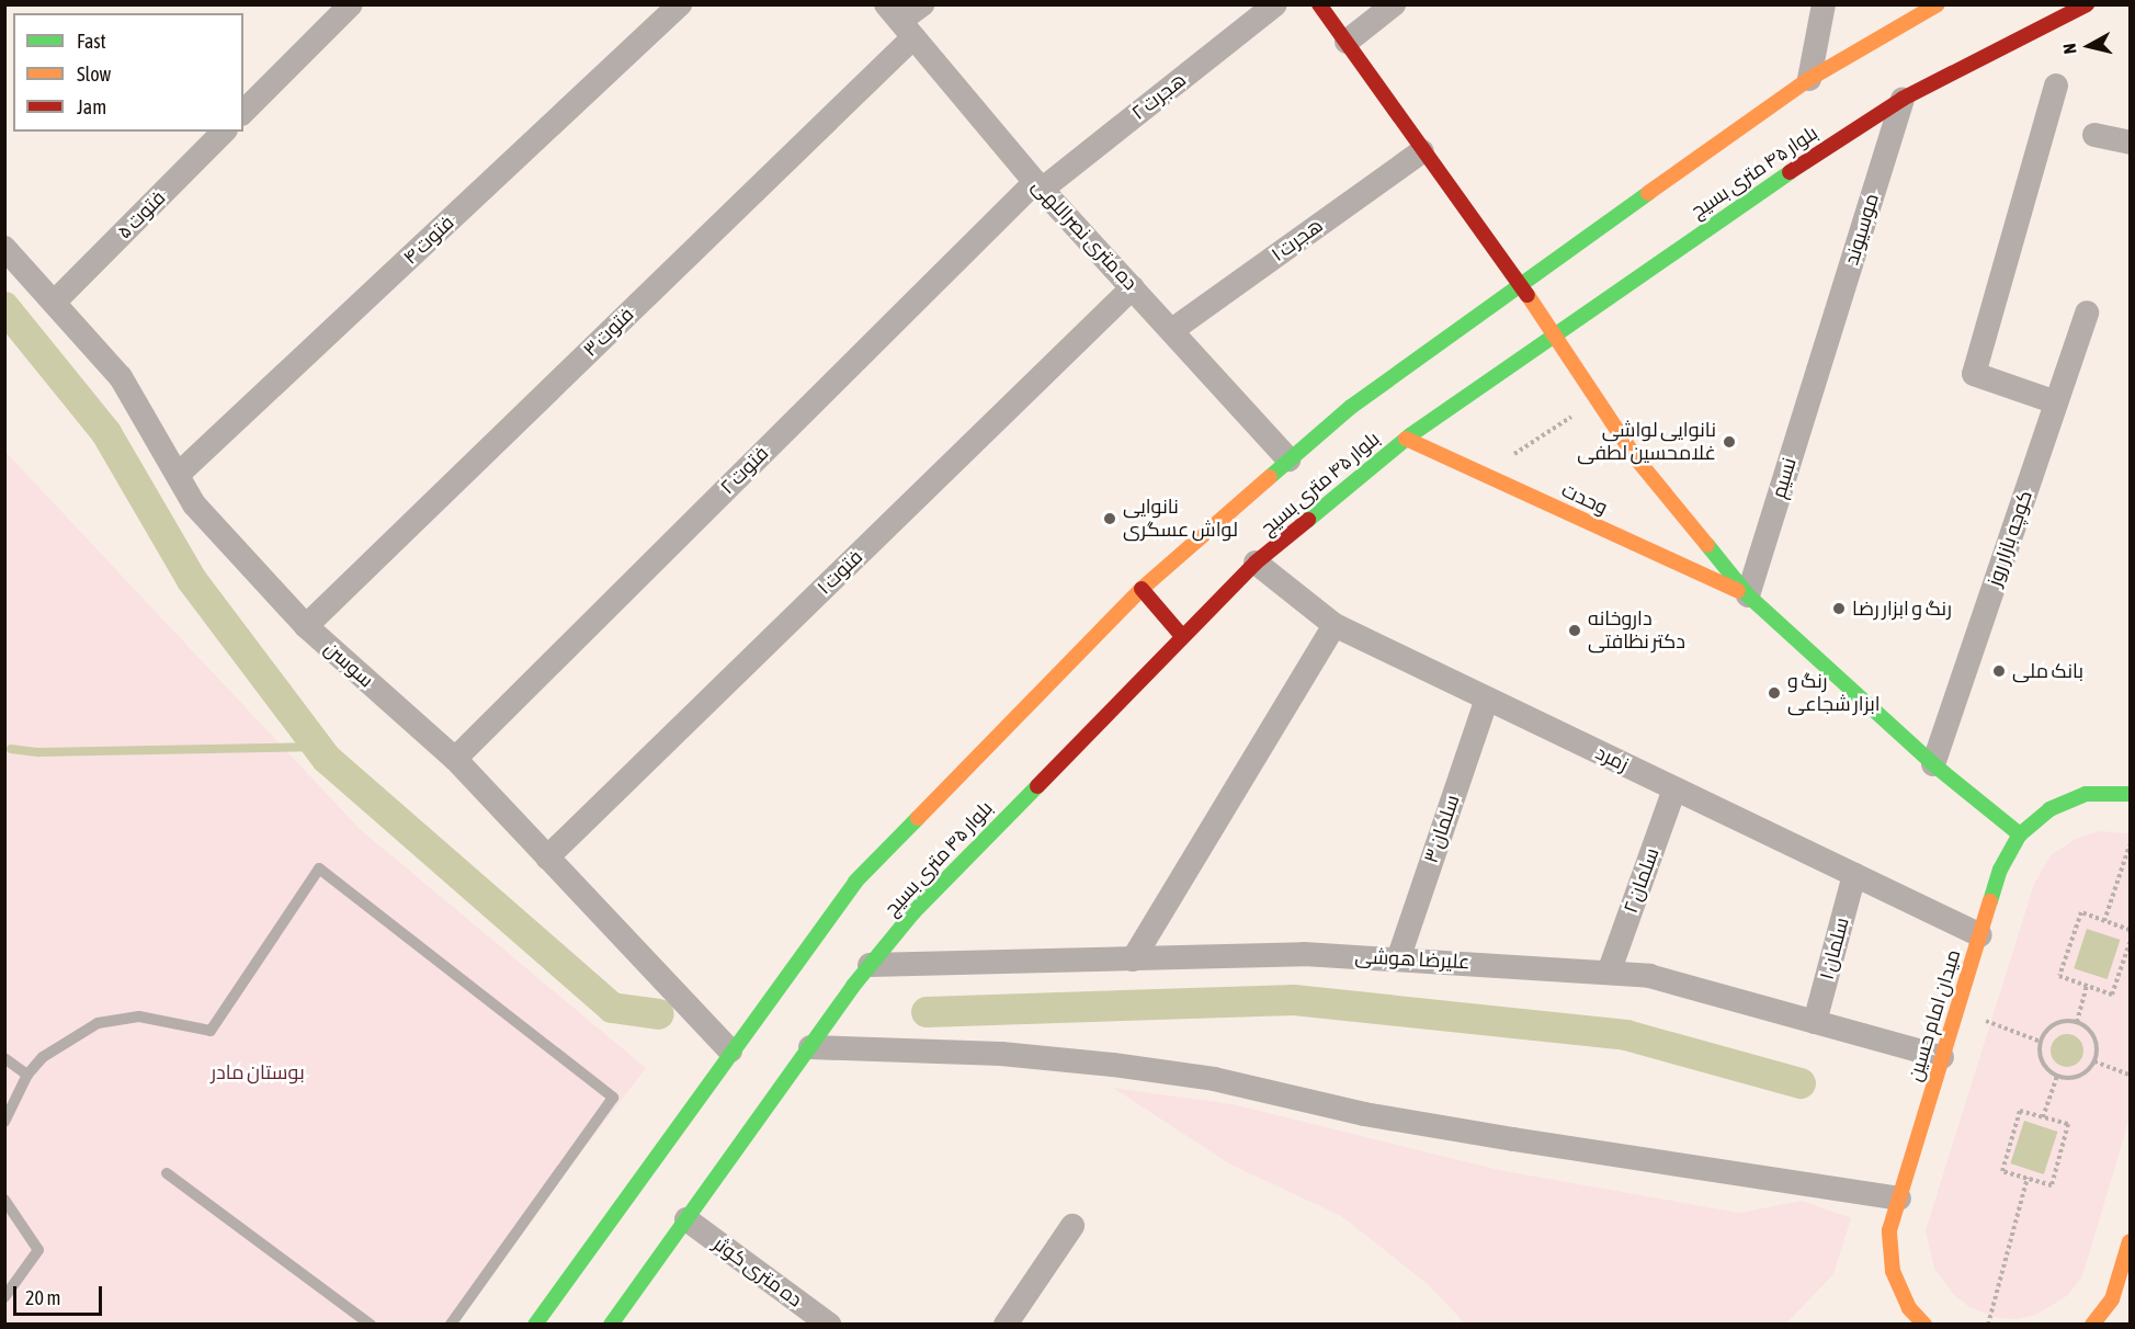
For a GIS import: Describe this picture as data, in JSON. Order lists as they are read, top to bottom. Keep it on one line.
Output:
{"streets":{"main road":["بلوار ۴۵ متری بسیج","وحدت","میدان امام حسین"],"street":["هجرت ۲","فتوت ۵","موسیوند","ده متری نصراللهی","فتوت ۴","هجرت ۱","فتوت ۳","فتوت ۲","نسیم","کوچه بازار روز","فتوت ۱","سوسن","زمرد","سلمان ۳","سلمان ۲","سلمان ۱","علیرضا هوشی","ده متری کوثر"]},"crossings":[["هجرت ۲","ده متری نصراللهی"],["هجرت ۲","فتوت ۲"],["بلوار ۴۵ متری بسیج","موسیوند"],["بلوار ۴۵ متری بسیج","ده متری نصراللهی"],["بلوار ۴۵ متری بسیج","وحدت"],["بلوار ۴۵ متری بسیج","سوسن"],["بلوار ۴۵ متری بسیج","زمرد"],["بلوار ۴۵ متری بسیج","علیرضا هوشی"],["بلوار ۴۵ متری بسیج","ده متری کوثر"],["فتوت ۵","سوسن"],["موسیوند","نسیم"],["ده متری نصراللهی","هجرت ۱"],["ده متری نصراللهی","فتوت ۳"],["ده متری نصراللهی","فتوت ۲"],["ده متری نصراللهی","فتوت ۱"],["فتوت ۴","سوسن"],["فتوت ۳","سوسن"],["فتوت ۲","سوسن"],["نسیم","وحدت"],["وحدت","کوچه بازار روز"],["وحدت","میدان امام حسین"],["فتوت ۱","سوسن"],["زمرد","سلمان ۳"],["زمرد","سلمان ۲"],["زمرد","سلمان ۱"],["زمرد","میدان امام حسین"],["سلمان ۳","علیرضا هوشی"],["سلمان ۲","علیرضا هوشی"],["سلمان ۱","علیرضا هوشی"],["علیرضا هوشی","میدان امام حسین"]],"parks":["بوستان مادر"],"places":["نانوایی لواشی غلامحسین لطفی","نانوایی لواش عسگری","رنگ و ابزار رضا","داروخانه دکتر نظافتی","بانک ملی","رنگ و ابزار شجاعی"],"legend":["Fast","Slow","Jam"],"scale_bar":"20 m","north":"left"}
